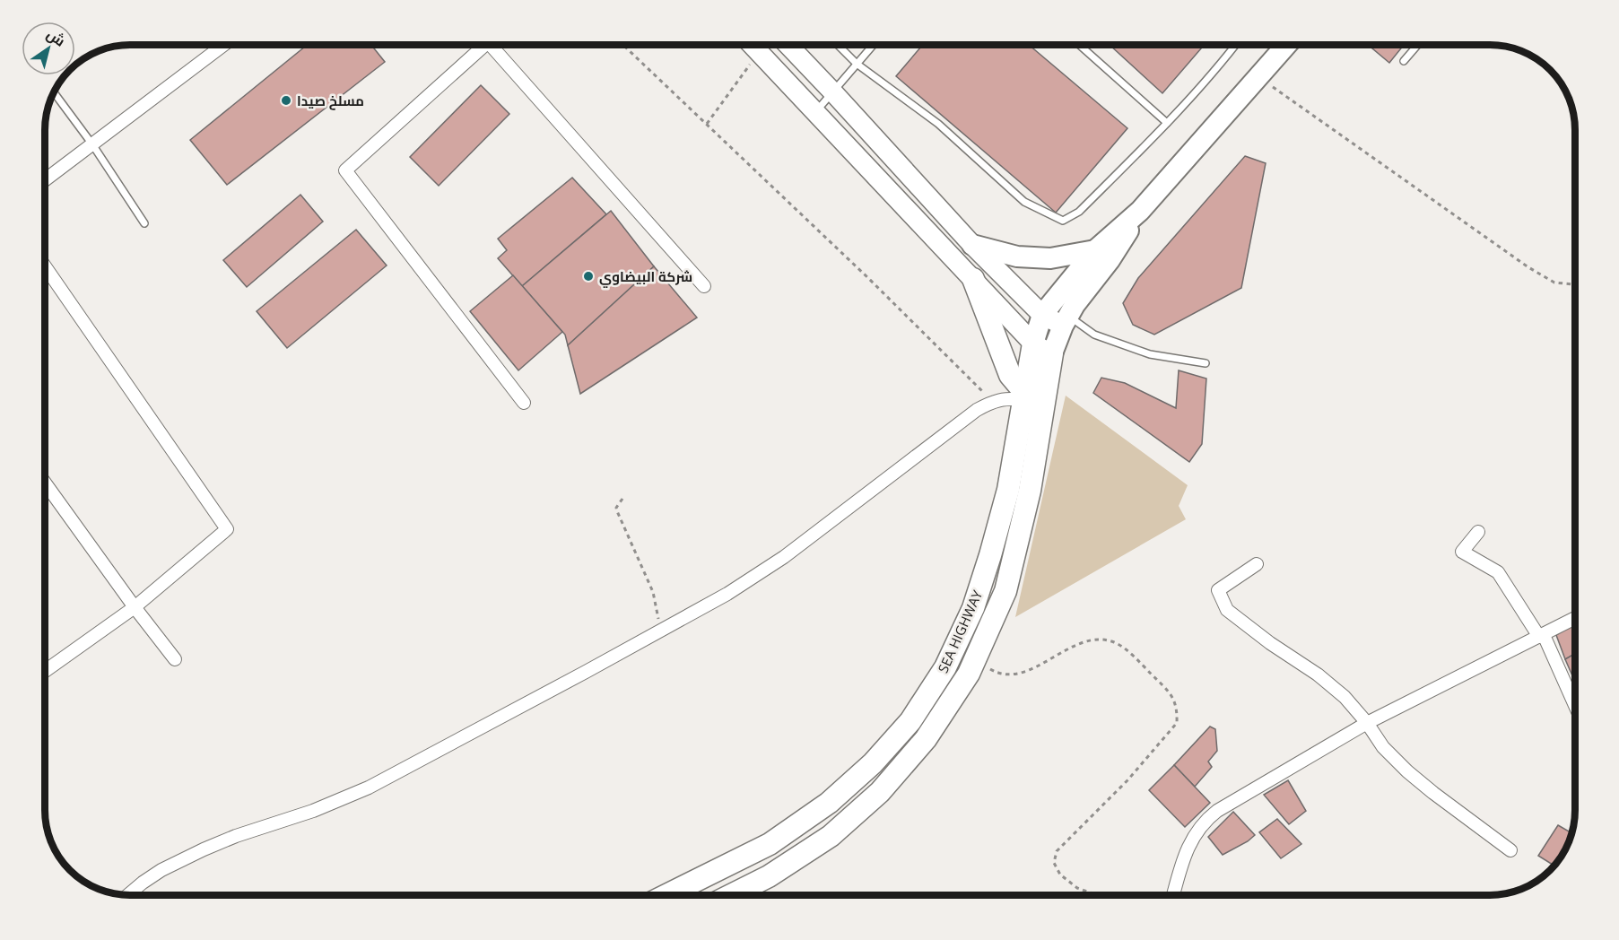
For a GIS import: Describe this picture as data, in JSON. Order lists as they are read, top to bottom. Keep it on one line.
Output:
{"streets":{"highway":["SEA HIGHWAY"]},"places":["مسلخ صيدا","شركة البيضاوي"],"north":"top right"}
